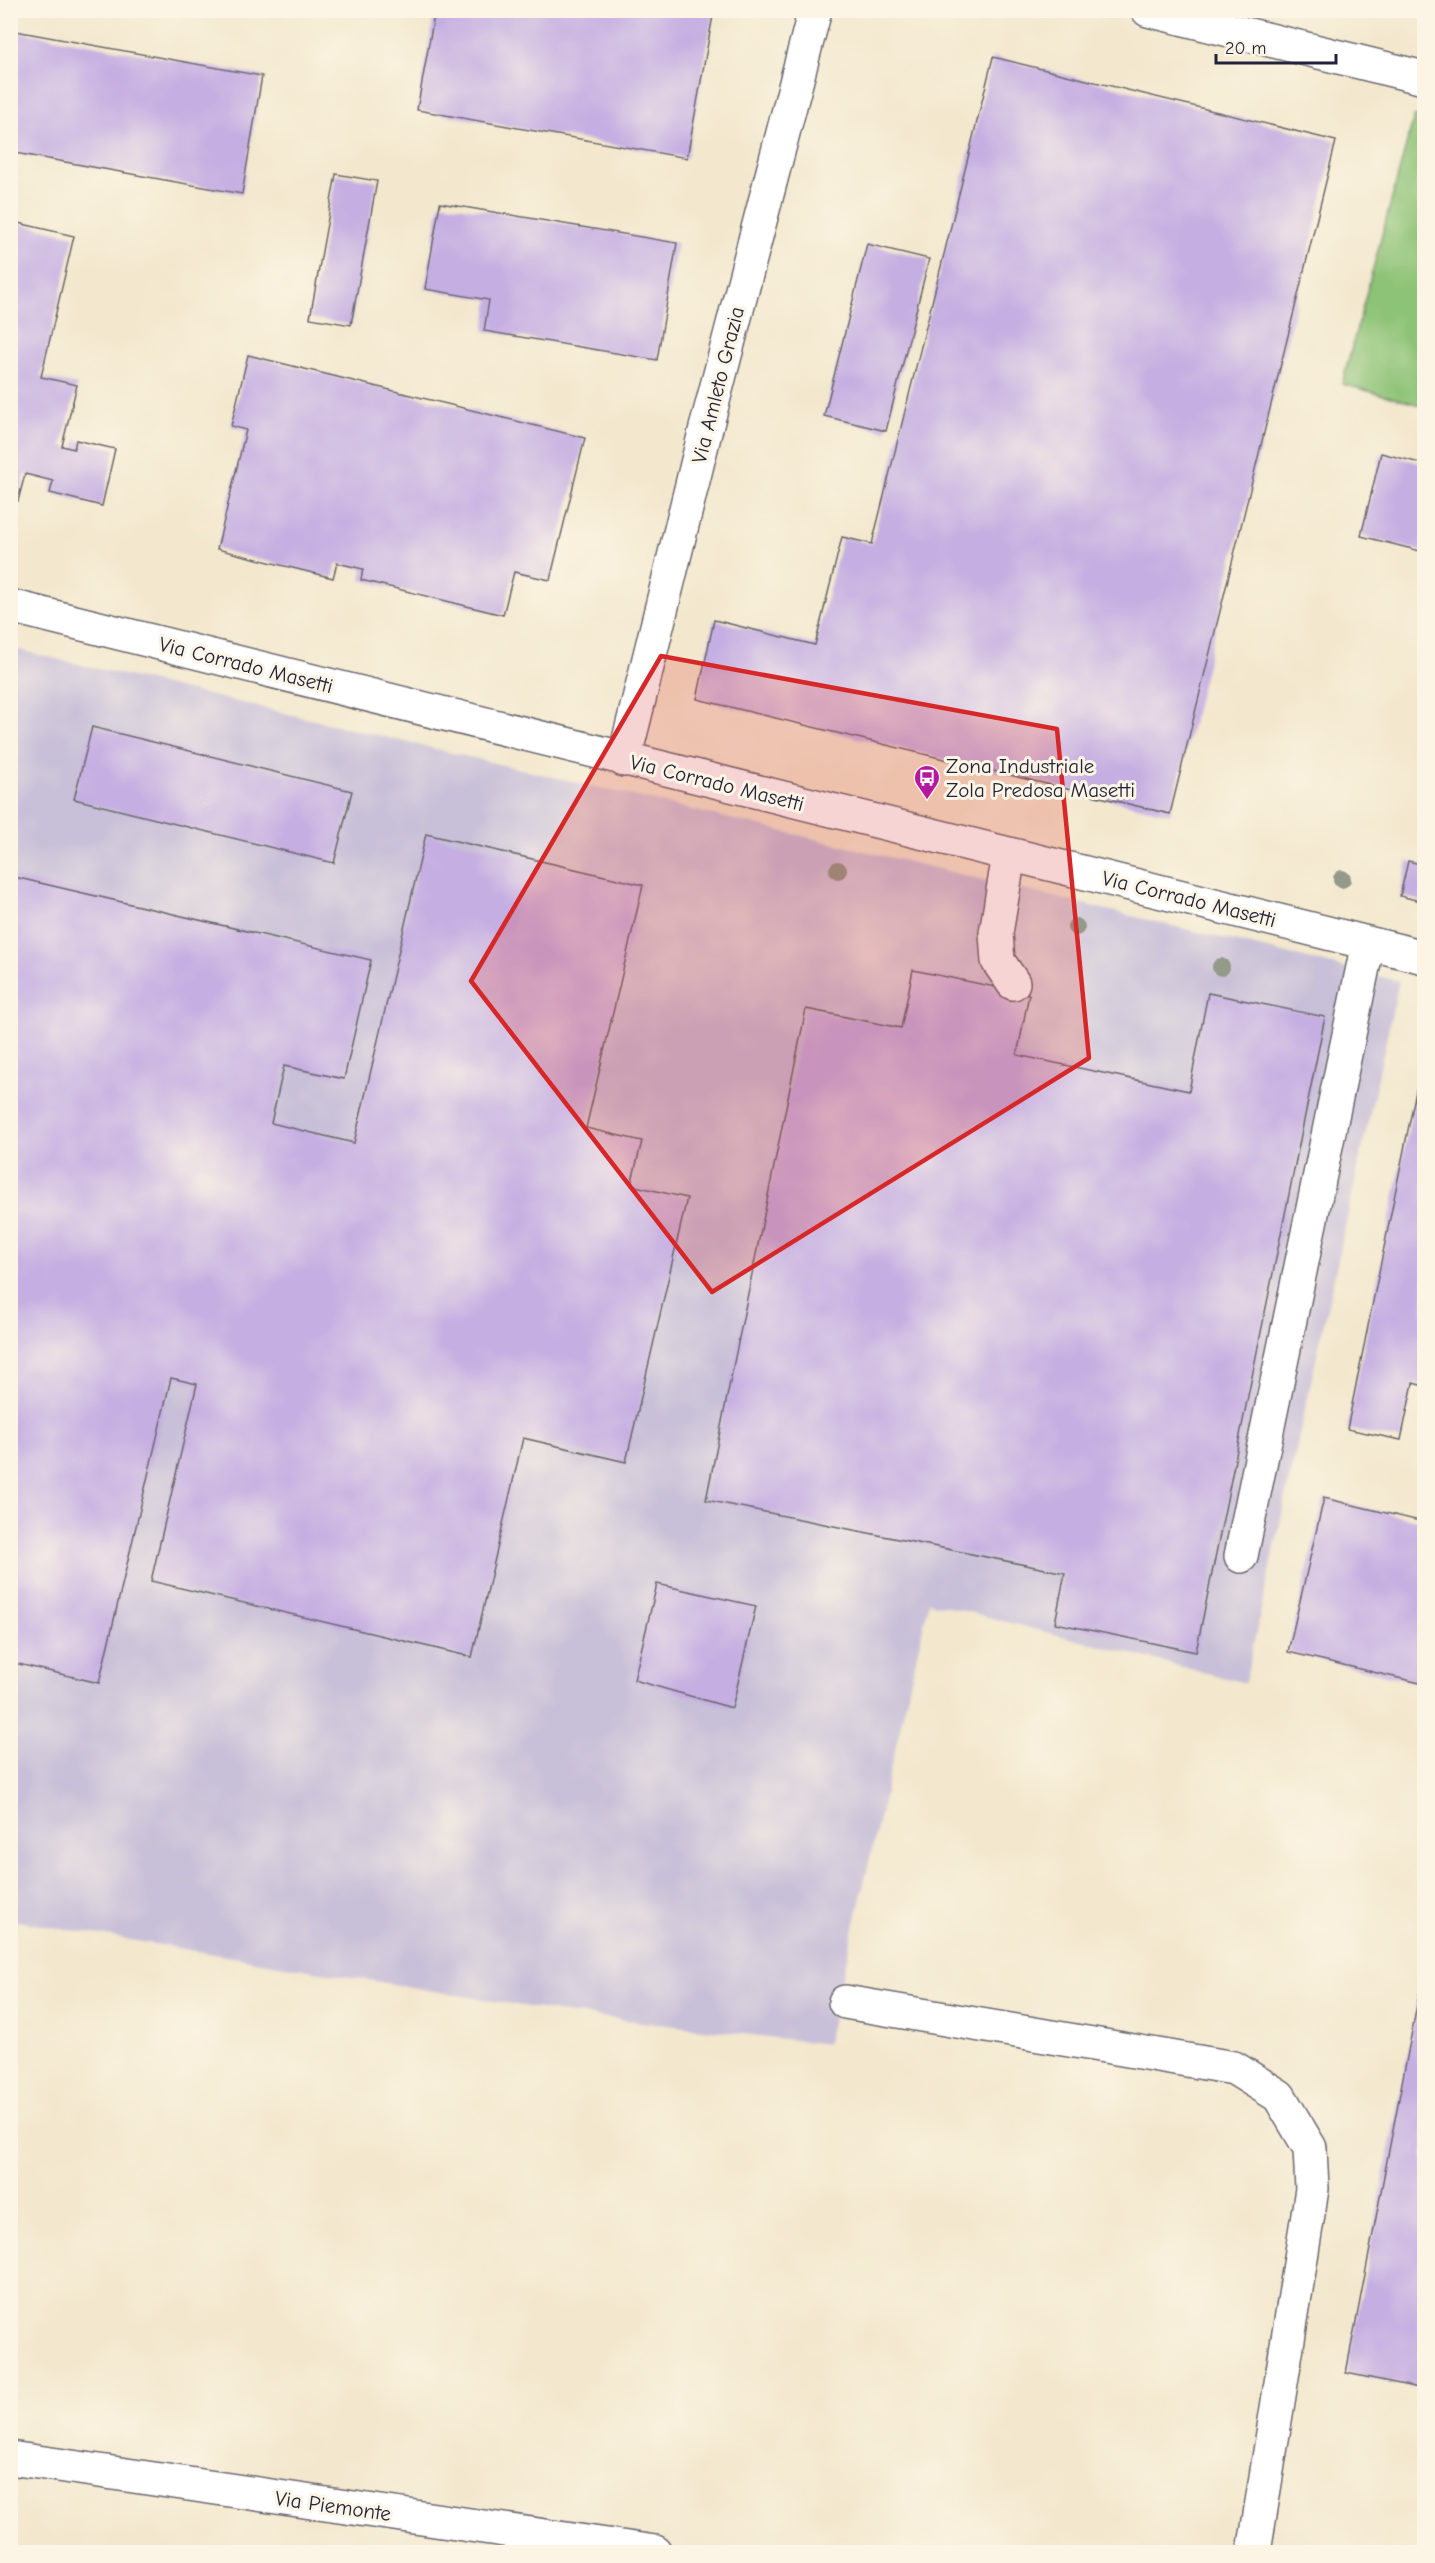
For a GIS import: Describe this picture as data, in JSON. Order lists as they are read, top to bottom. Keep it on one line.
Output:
{"streets":{"street":["Via Amleto Grazia","Via Corrado Masetti","Via Piemonte"]},"crossings":[["Via Amleto Grazia","Via Corrado Masetti"]],"places":{"bus stop":["Zona Industriale Zola Predosa Masetti"]},"scale_bar":"20 m"}
